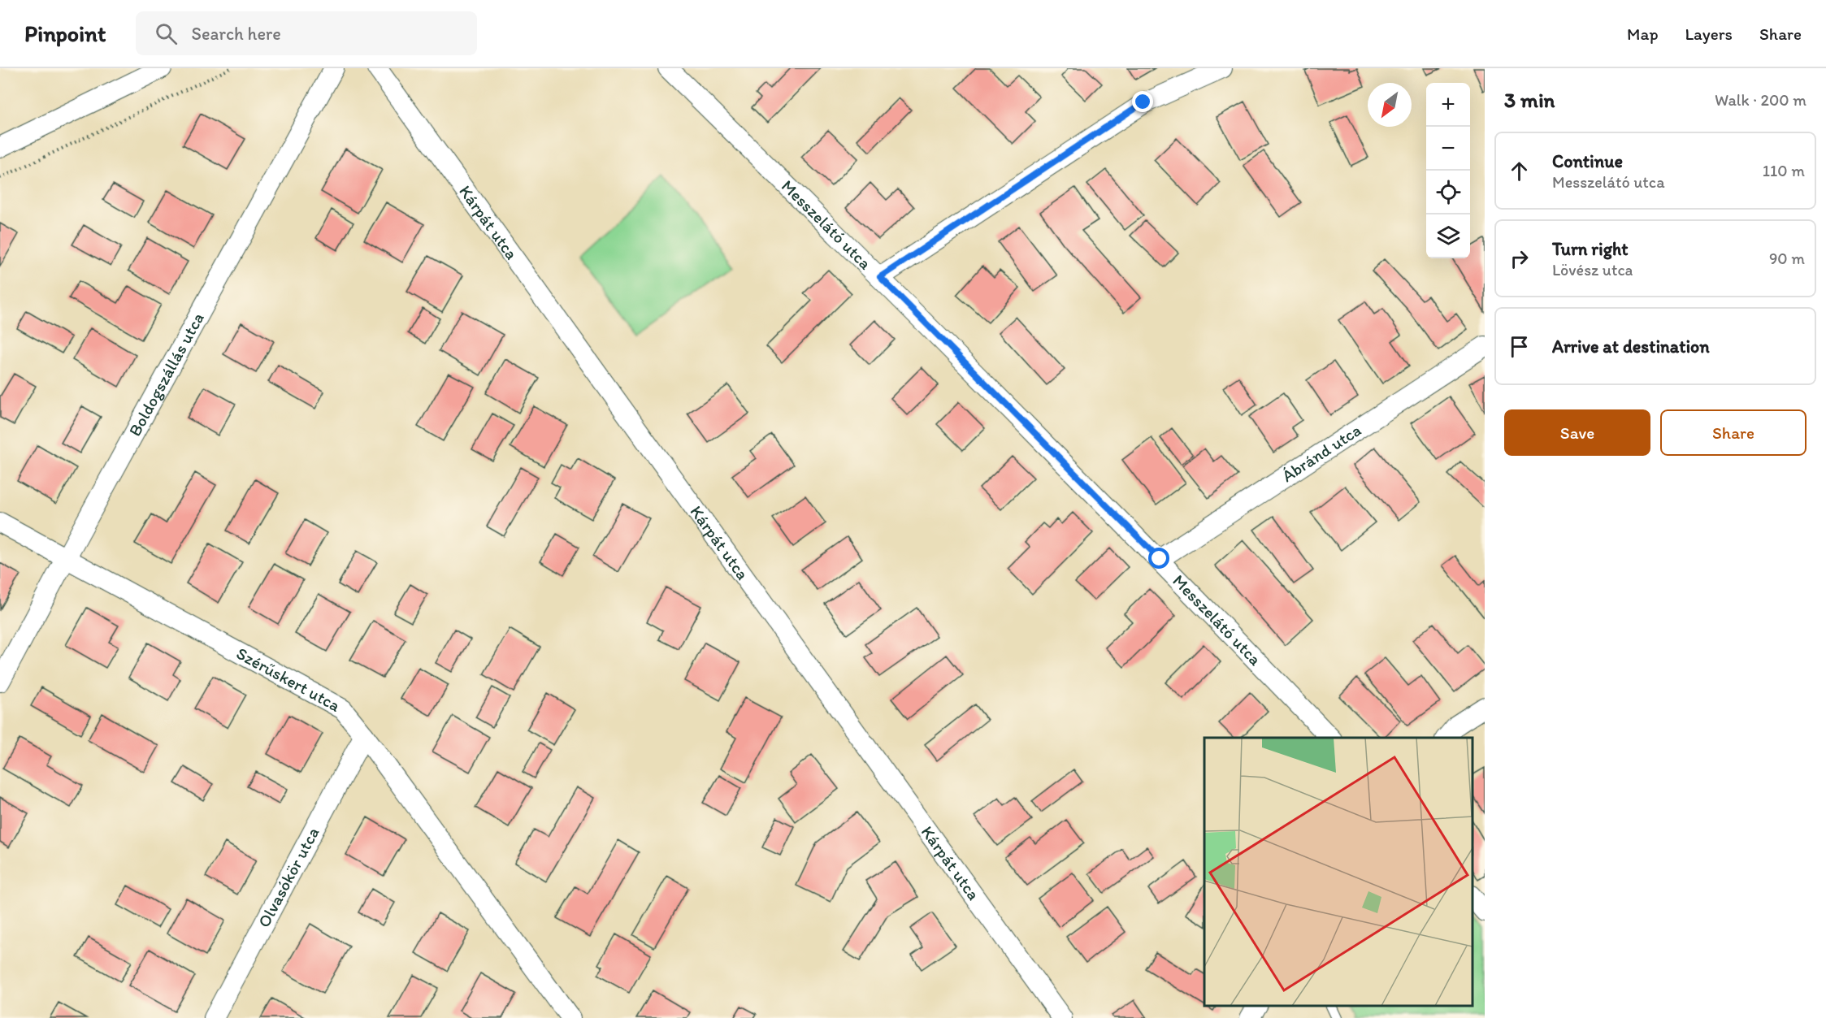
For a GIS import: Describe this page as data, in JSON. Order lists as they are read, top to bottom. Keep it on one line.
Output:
{"streets":{"street":["Kárpát utca","Messzelátó utca","Boldogszállás utca","Ábránd utca","Szérűskert utca","Olvasókör utca"]},"crossings":[["Messzelátó utca","Ábránd utca"],["Boldogszállás utca","Szérűskert utca"],["Szérűskert utca","Olvasókör utca"]],"north":"bottom left","page":{"header":"Pinpoint","search":"Search here","nav":["Map","Layers","Share"],"heading":["3 min","Walk · 200 m"],"map_buttons":["+","−"],"list":[["Continue","Messzelátó utca","110 m"],["Turn right","Lövész utca","90 m"],"Arrive at destination"],"buttons":["Save","Share"]}}
